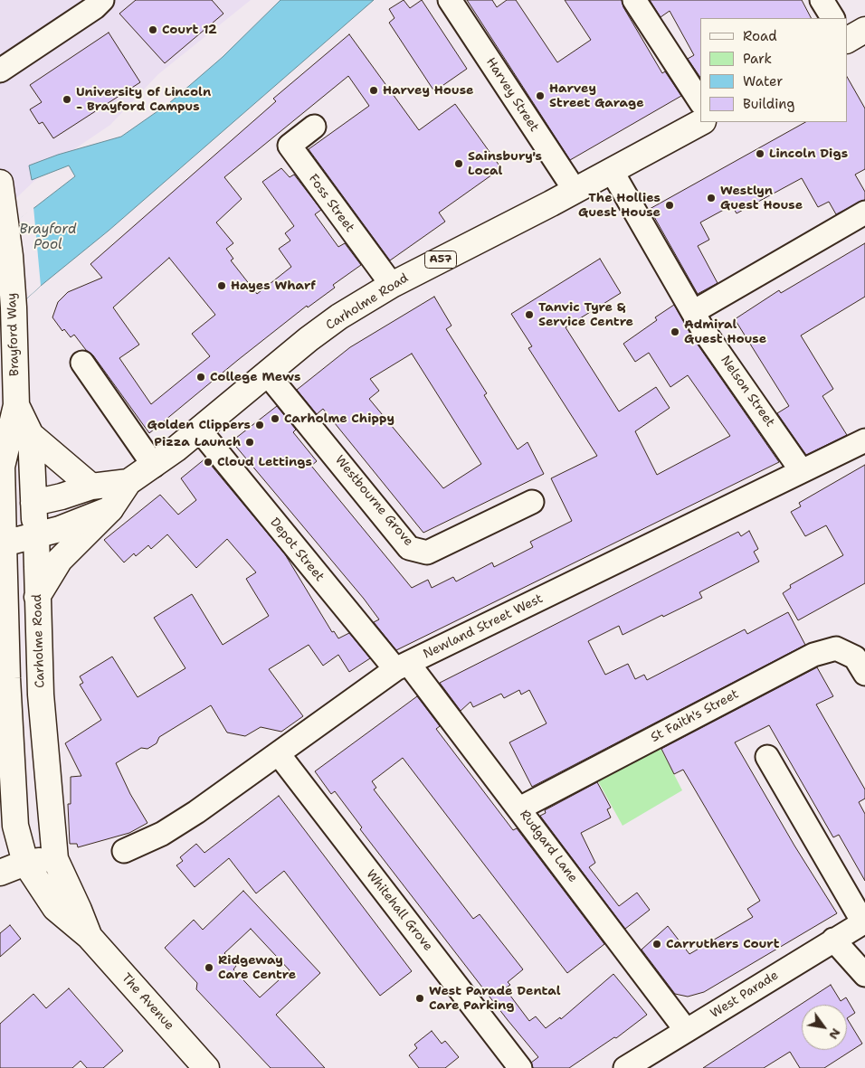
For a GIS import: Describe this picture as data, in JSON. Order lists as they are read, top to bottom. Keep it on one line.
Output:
{"streets":{"main road":["A57","Carholme Road","Brayford Way","The Avenue"],"street":["Harvey Street","Foss Street","Nelson Street","Westbourne Grove","Depot Street","Newland Street West","St Faith's Street","Rudgard Lane","Whitehall Grove","West Parade"]},"crossings":[["Harvey Street","Carholme Road"],["Foss Street","Carholme Road"],["Carholme Road","Nelson Street"],["Carholme Road","Westbourne Grove"],["Carholme Road","Depot Street"],["Carholme Road","The Avenue"],["Nelson Street","Newland Street West"],["Depot Street","Newland Street West"],["Depot Street","Rudgard Lane"],["Newland Street West","Rudgard Lane"],["Newland Street West","Whitehall Grove"],["St Faith's Street","Rudgard Lane"],["Rudgard Lane","West Parade"]],"water":["Brayford Pool"],"places":["Court 12","Harvey House","Harvey Street Garage","University of Lincoln - Brayford Campus","Lincoln Digs","Sainsbury's Local","Westlyn Guest House","The Hollies Guest House","Hayes Wharf","Tanvic Tyre & Service Centre","Admiral Guest House","College Mews","Carholme Chippy","Golden Clippers","Pizza Launch","Cloud Lettings","Carruthers Court","Ridgeway Care Centre","West Parade Dental Care Parking"],"legend":["Road","Park","Water","Building"],"north":"bottom right"}
